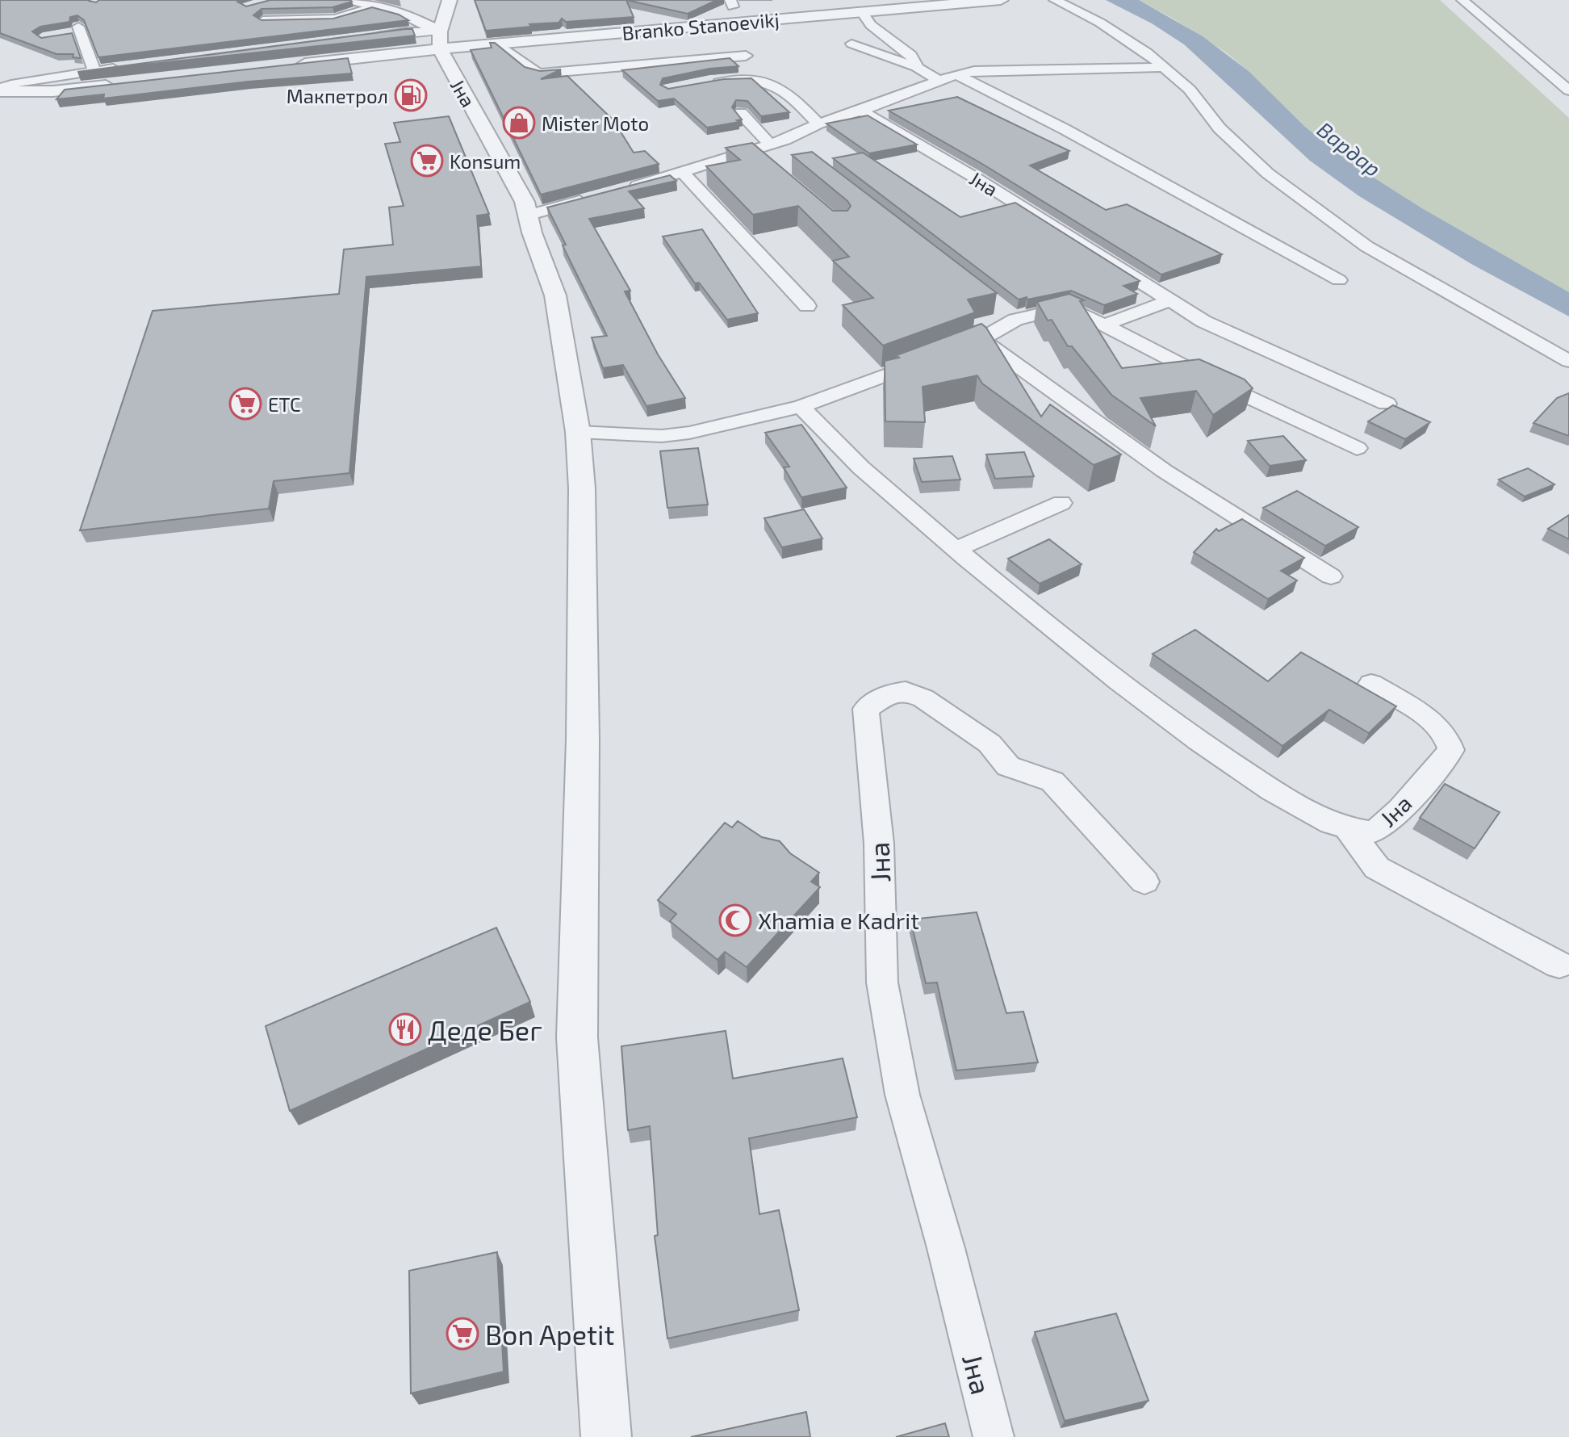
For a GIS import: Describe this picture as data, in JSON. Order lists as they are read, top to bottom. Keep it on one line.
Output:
{"streets":{"street":["Branko Stanoevikj","Јна"]},"crossings":[["Branko Stanoevikj","Јна"]],"water":["Вардар"],"places":{"fuel station":["Макпетрол"],"shop":["Mister Moto"],"supermarket":["Konsum","ETC","Bon Apetit"],"mosque":["Xhamia e Kadrit"],"restaurant":["Деде Бег"]}}
